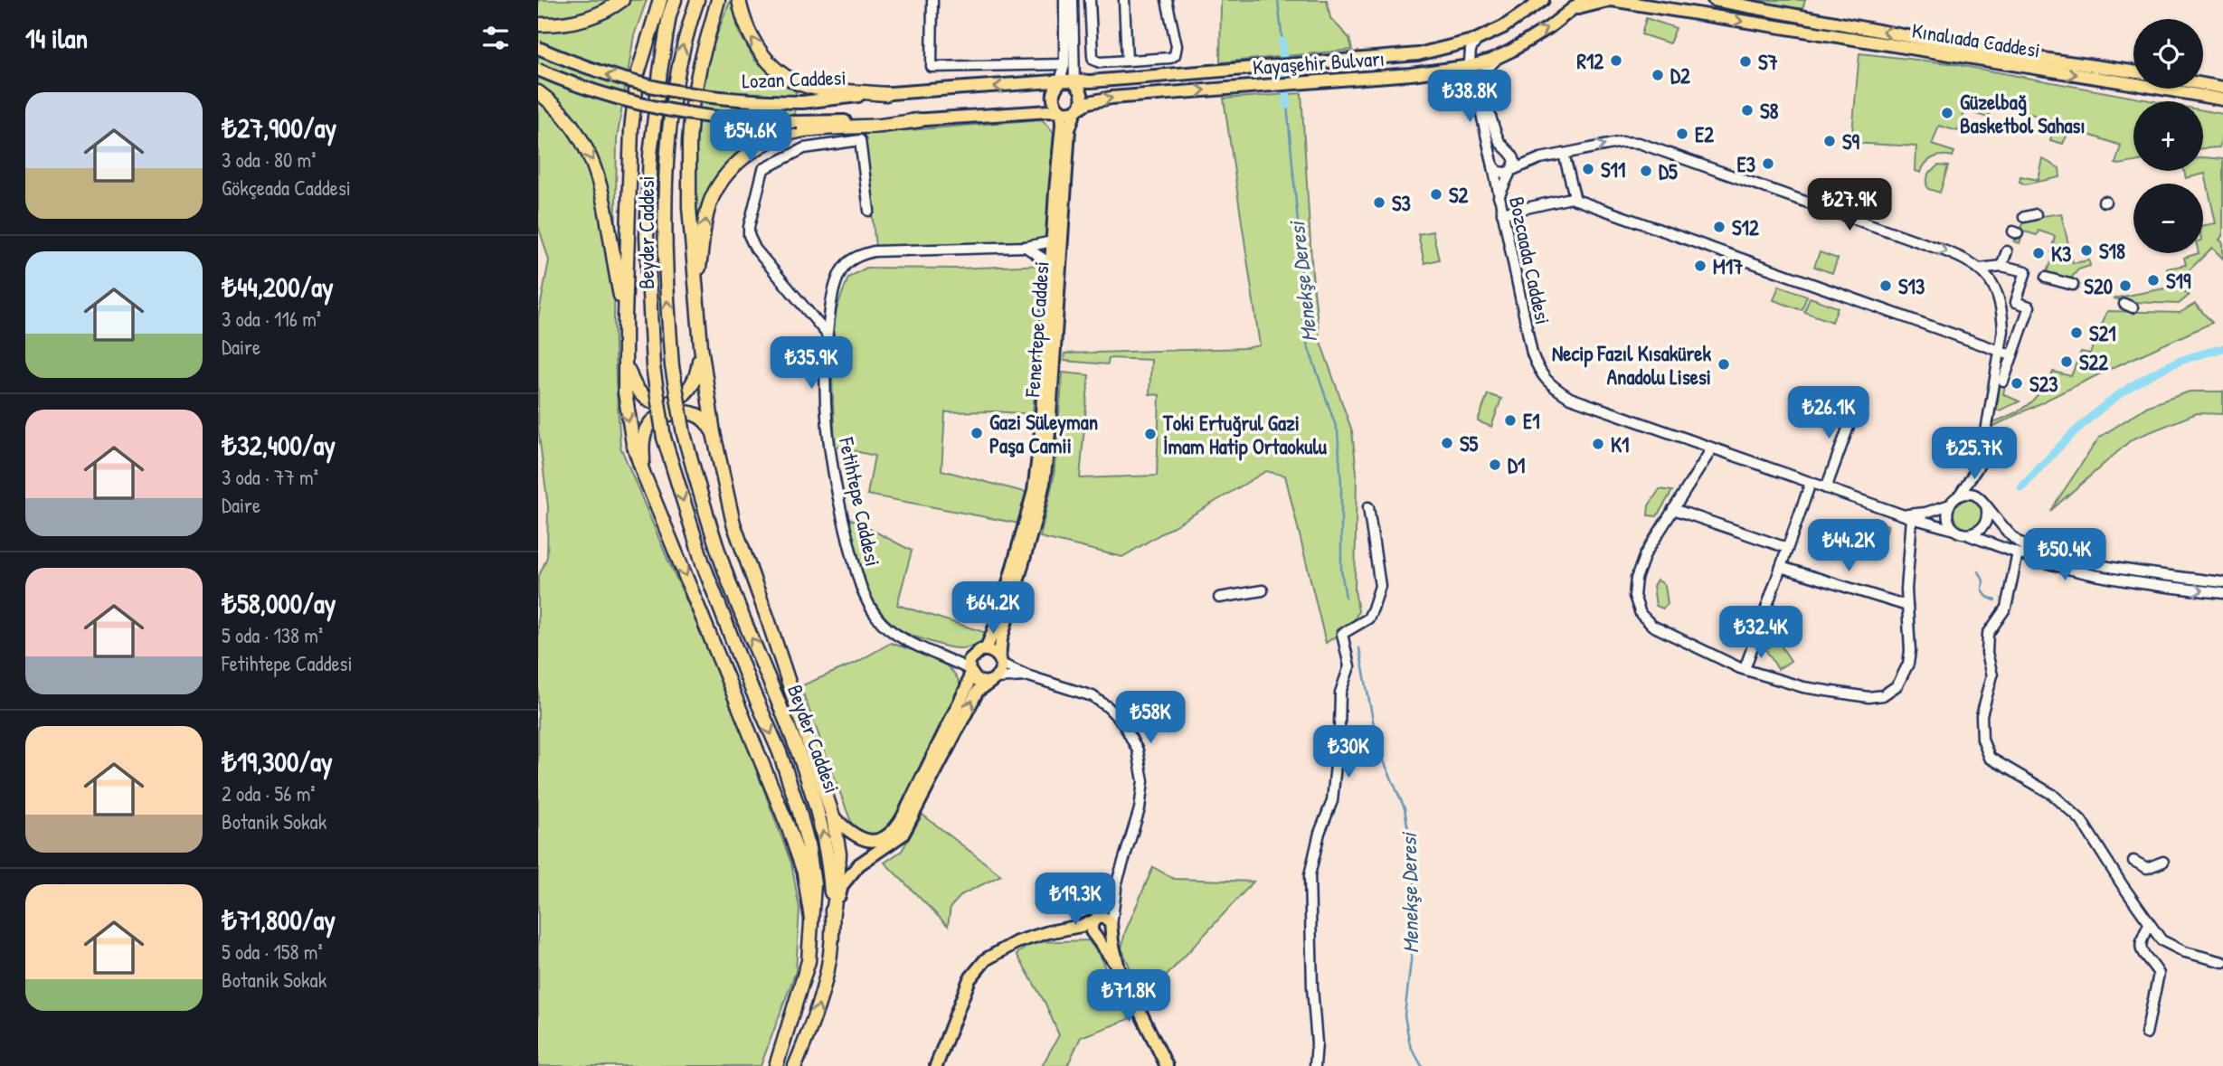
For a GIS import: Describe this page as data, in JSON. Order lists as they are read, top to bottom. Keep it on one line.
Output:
{"streets":{"highway":["Beyder Caddesi"],"main road":["Kınalıada Caddesi","Kayaşehir Bulvarı","Lozan Caddesi","Fenertepe Caddesi"],"street":["Bozcaada Caddesi","Fetihtepe Caddesi"]},"crossings":[["Kayaşehir Bulvarı","Lozan Caddesi"],["Kayaşehir Bulvarı","Bozcaada Caddesi"],["Kayaşehir Bulvarı","Fenertepe Caddesi"],["Lozan Caddesi","Fenertepe Caddesi"],["Fenertepe Caddesi","Fetihtepe Caddesi"]],"water":["Menekşe Deresi"],"places":["R12","S7","D2","S8","Güzelbağ Basketbol Sahası","E2","S9","E3","S11","D5","S2","S3","S12","S18","K3","M17","S19","S13","S20","S21","S22","Necip Fazıl Kısakürek Anadolu Lisesi","S23","E1","Gazi Süleyman Paşa Camii","Toki Ertuğrul Gazi İmam Hatip Ortaokulu","S5","K1","D1"],"page":{"heading":"14 ilan","map_buttons":["+","−"],"price":["₺38.8K","₺54.6K","₺27.9K","₺35.9K","₺26.1K","₺25.7K","₺44.2K","₺50.4K","₺64.2K","₺32.4K","₺58K","₺30K","₺19.3K","₺71.8K"],"list":[{"name":"₺27,900/ay","note":"3 oda · 80 m² · Gökçeada Caddesi"},{"name":"₺44,200/ay","note":"3 oda · 116 m² · Daire"},{"name":"₺32,400/ay","note":"3 oda · 77 m² · Daire"},{"name":"₺58,000/ay","note":"5 oda · 138 m² · Fetihtepe Caddesi"},{"name":"₺19,300/ay","note":"2 oda · 56 m² · Botanik Sokak"},{"name":"₺71,800/ay","note":"5 oda · 158 m² · Botanik Sokak"}]}}
